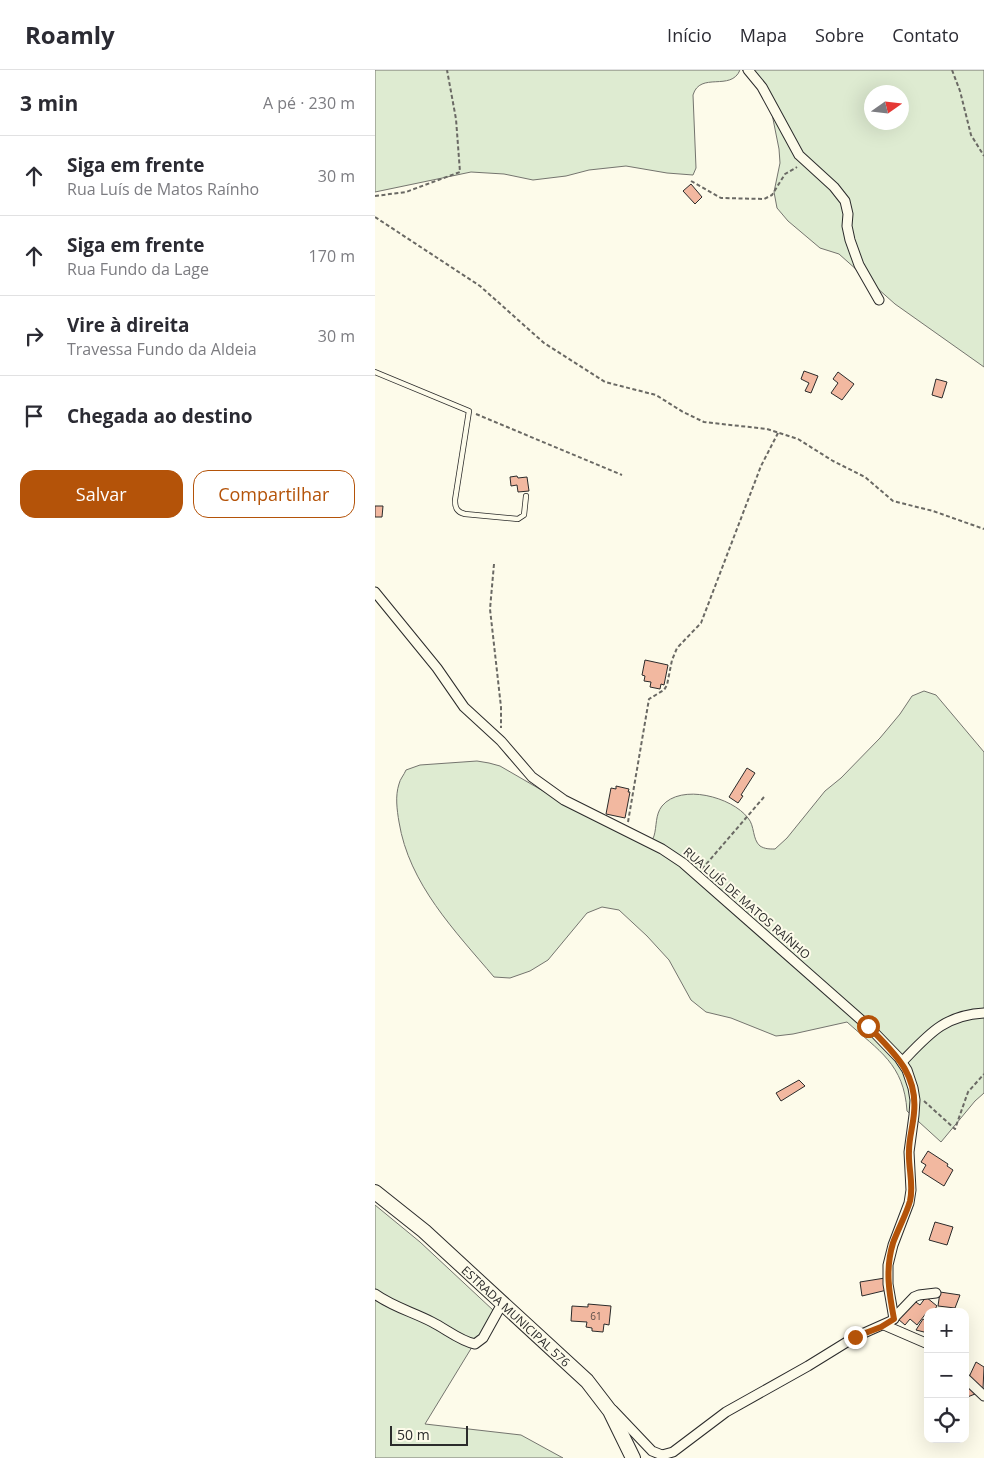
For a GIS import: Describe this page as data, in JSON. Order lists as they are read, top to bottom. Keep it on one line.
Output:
{"streets":{"main road":["ESTRADA MUNICIPAL 576"],"street":["RUA LUÍS DE MATOS RAÍNHO"]},"house_numbers":["61"],"scale_bar":"50 m","north":"right","page":{"header":"Roamly","nav":["Início","Mapa","Sobre","Contato"],"heading":["3 min","A pé · 230 m"],"list":[["Siga em frente","Rua Luís de Matos Raínho","30 m"],["Siga em frente","Rua Fundo da Lage","170 m"],["Vire à direita","Travessa Fundo da Aldeia","30 m"],"Chegada ao destino"],"buttons":["Salvar","Compartilhar"],"map_buttons":["+","−"],"scale":"50 m"}}
